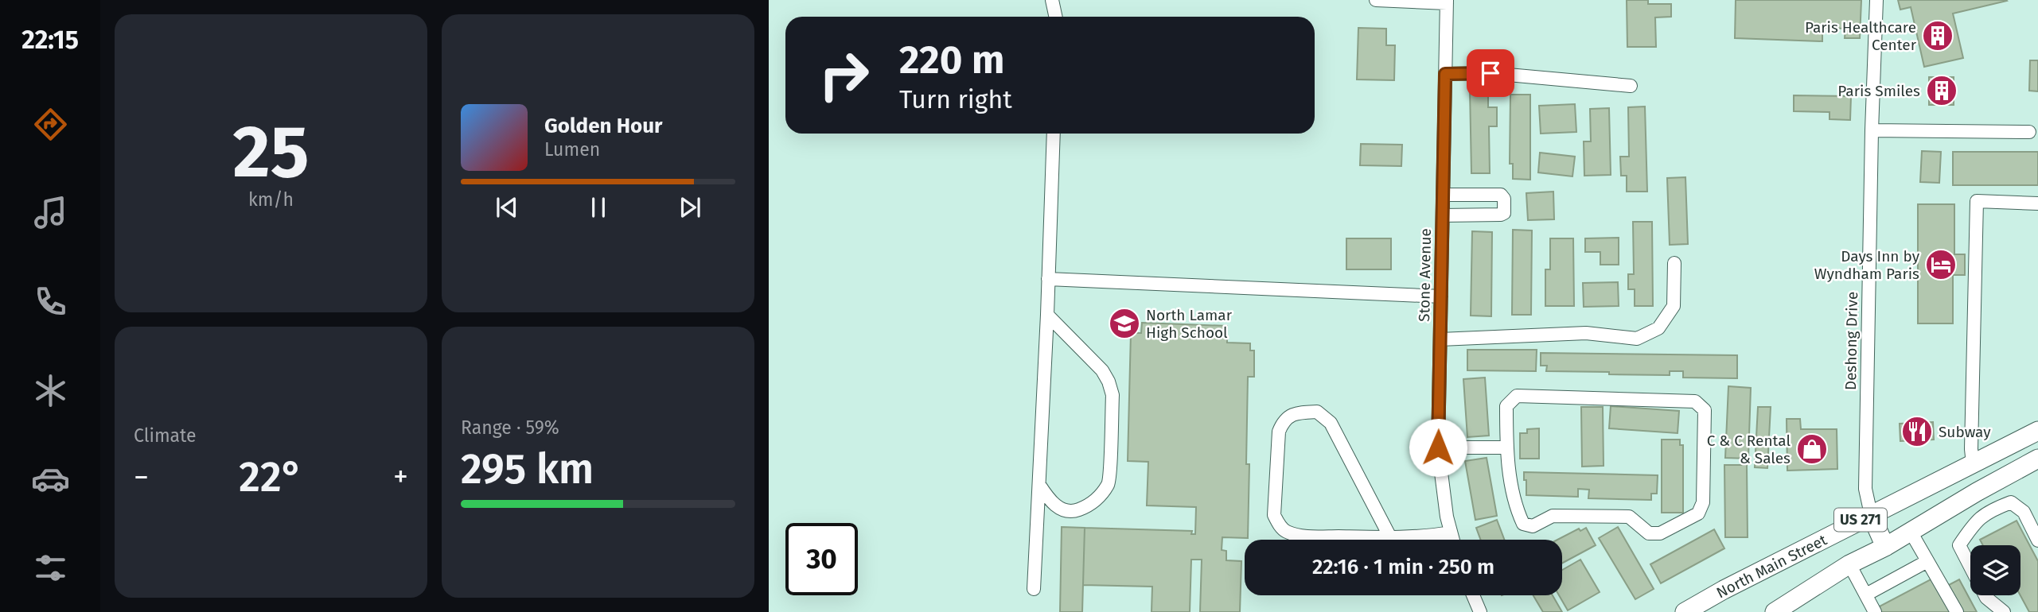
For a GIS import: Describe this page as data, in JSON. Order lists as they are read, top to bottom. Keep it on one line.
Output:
{"streets":{"highway":["US 271","North Main Street"],"street":["Stone Avenue","Deshong Drive"]},"crossings":[["Deshong Drive","North Main Street"]],"places":{"building":["Paris Healthcare Center","Paris Smiles"],"hotel":["Days Inn by Wyndham Paris"],"school or university":["North Lamar High School"],"restaurant":["Subway"],"shop":["C & C Rental & Sales"]},"page":{"tabs":"22:15","tile":[["25","km/h"],"Climate",["Range · 59%","295 km"]],"turn":["220 m","Turn right"],"song":["Golden Hour","Lumen"],"heat":["−","22°","+"],"limit":"30","trip":"22:16 · 1 min · 250 m"}}
